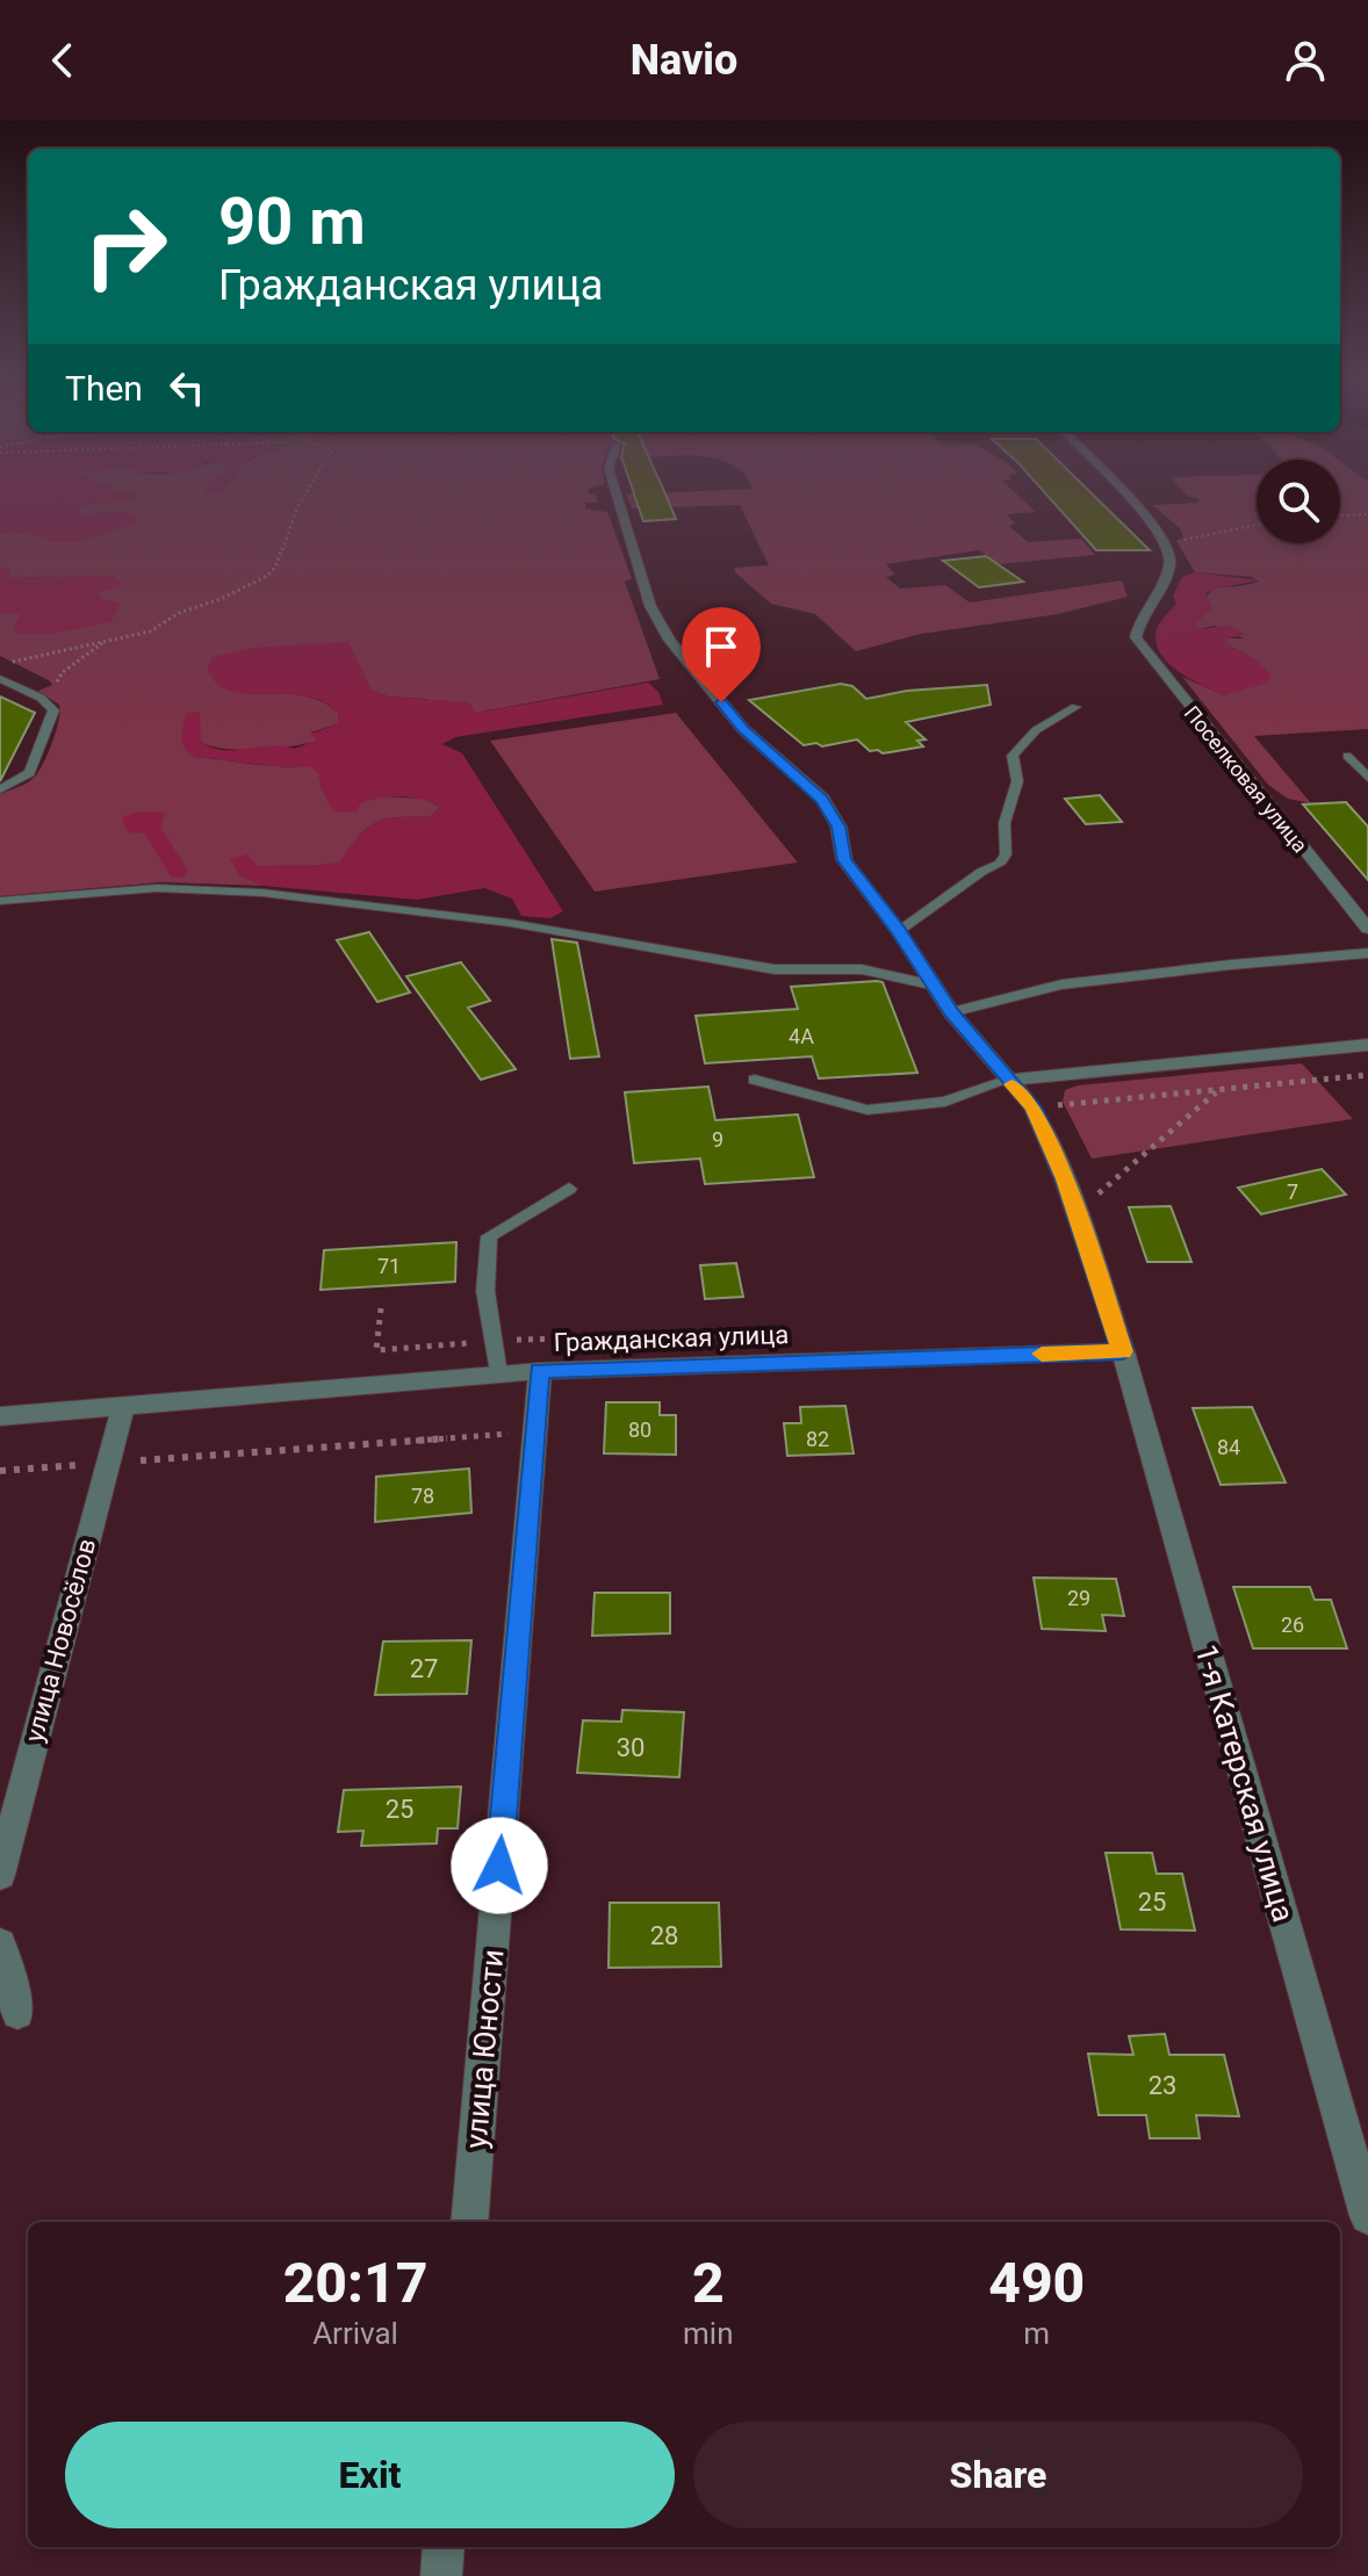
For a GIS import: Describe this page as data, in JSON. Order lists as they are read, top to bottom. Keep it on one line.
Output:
{"streets":{"street":["Поселковая улица","Гражданская улица","улица Новосёлов","1-я Катерская улица","улица Юности"]},"crossings":[["Гражданская улица","улица Новосёлов"],["Гражданская улица","1-я Катерская улица"],["Гражданская улица","улица Юности"]],"house_numbers":["4А","9","7","71","80","82","84","78","29","26","27","30","25","25","28","23"],"page":{"header":"Navio","turn":["90 m","Гражданская улица"],"then":"Then","eta":["20:17","Arrival","2","min","490","m"],"buttons":["Exit","Share"]}}
